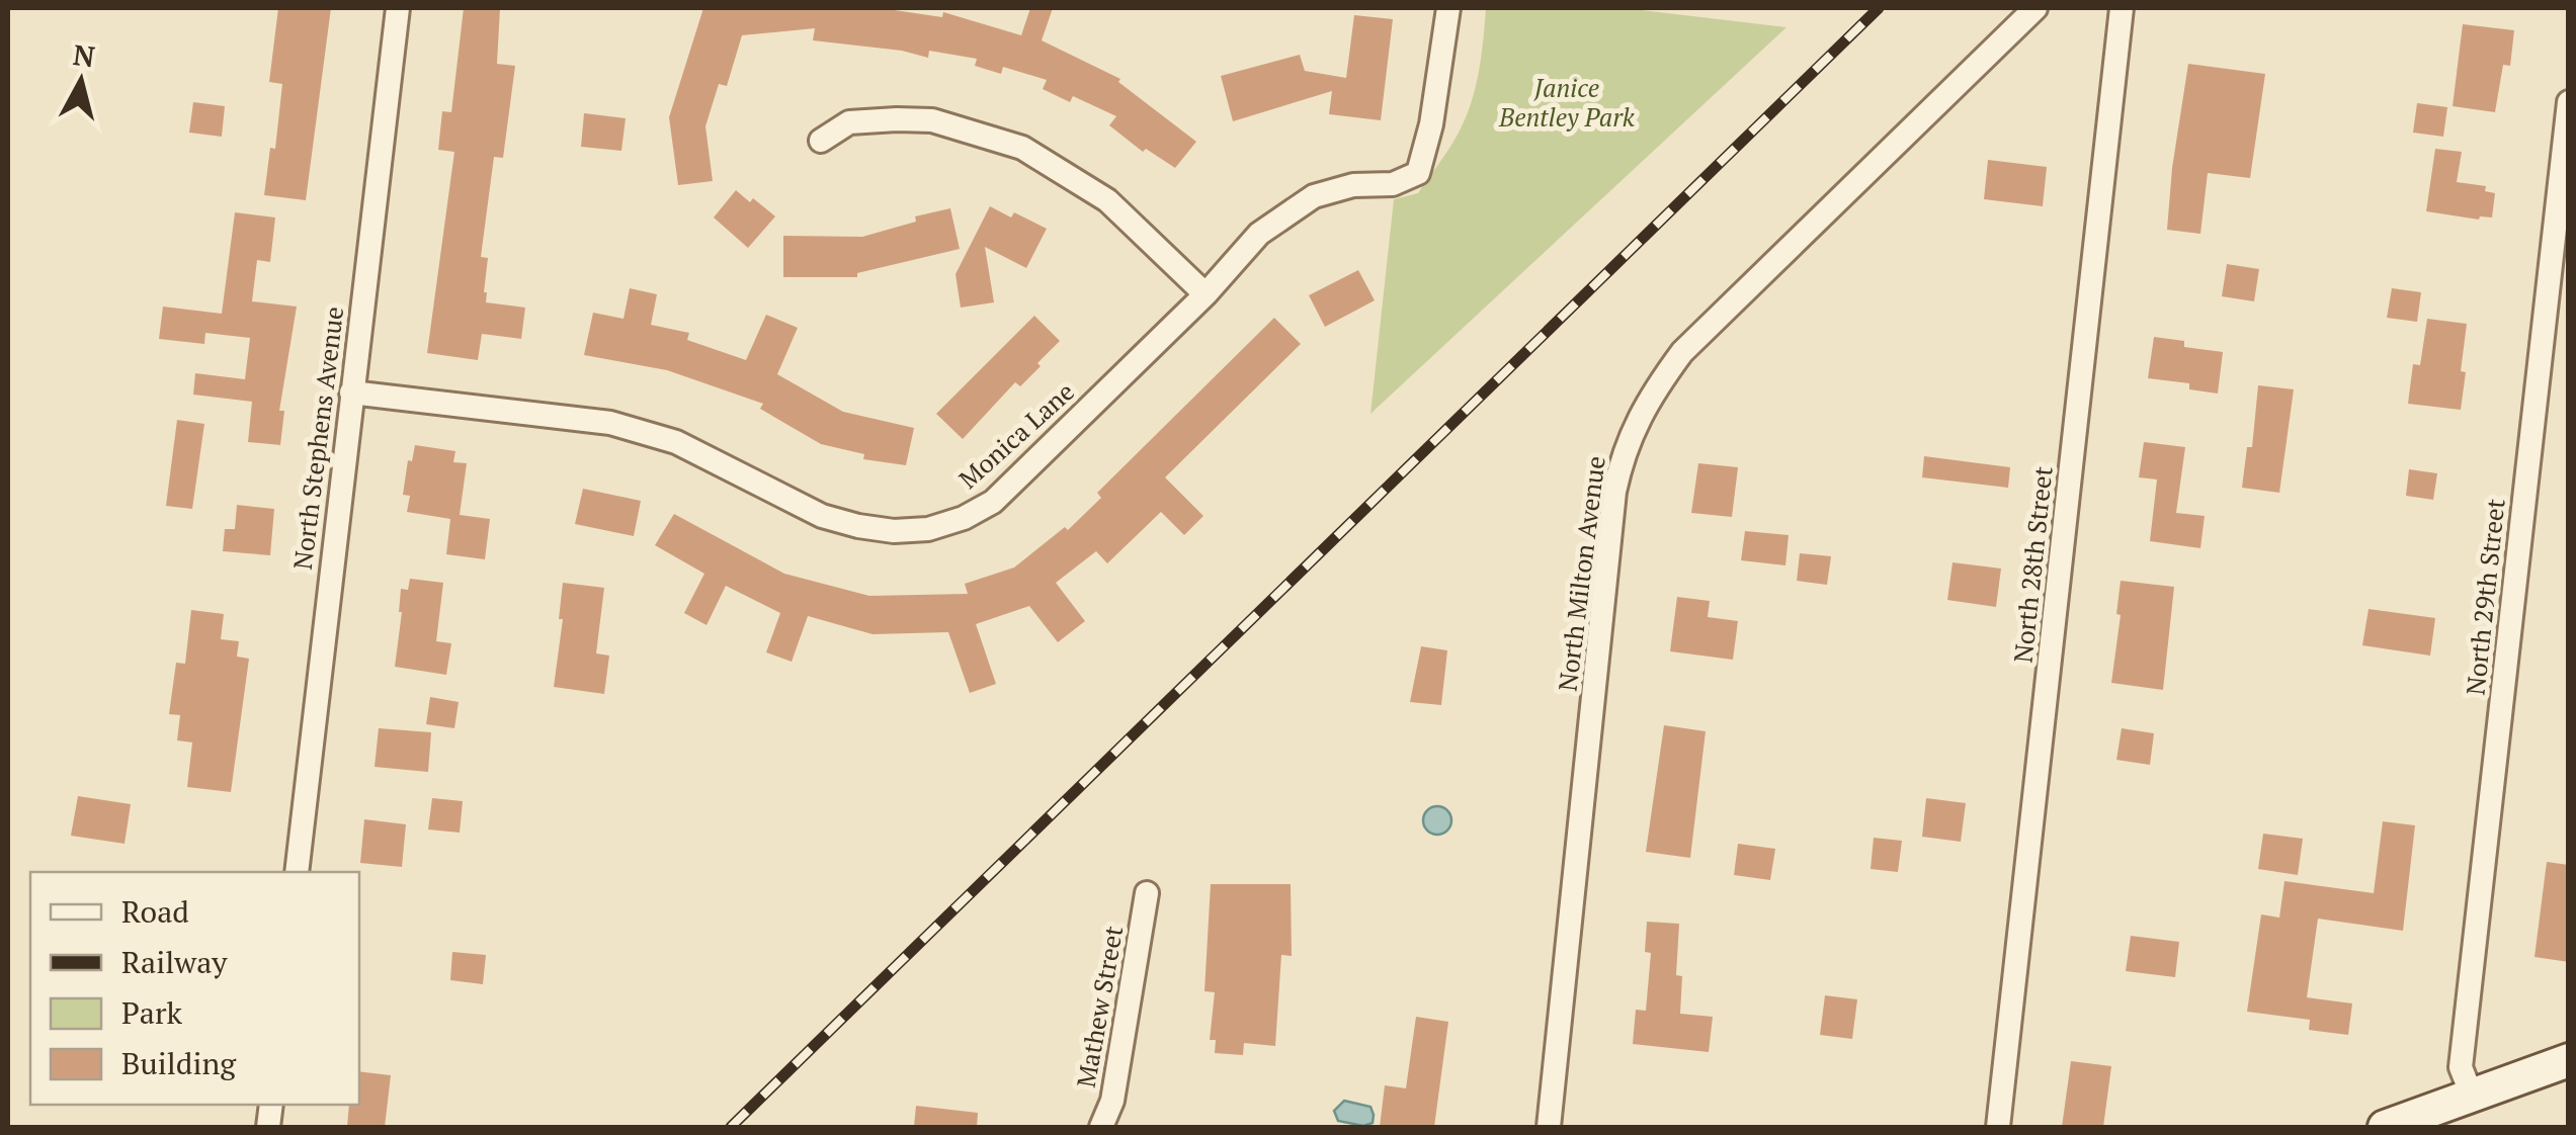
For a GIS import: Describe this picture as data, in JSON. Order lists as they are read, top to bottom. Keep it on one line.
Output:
{"streets":{"street":["Monica Lane","North Stephens Avenue","North 28th Street","North Milton Avenue","North 29th Street","Mathew Street"]},"crossings":[["Monica Lane","North Stephens Avenue"]],"parks":["Janice Bentley Park"],"legend":["Road","Railway","Park","Building"],"north":"top"}
